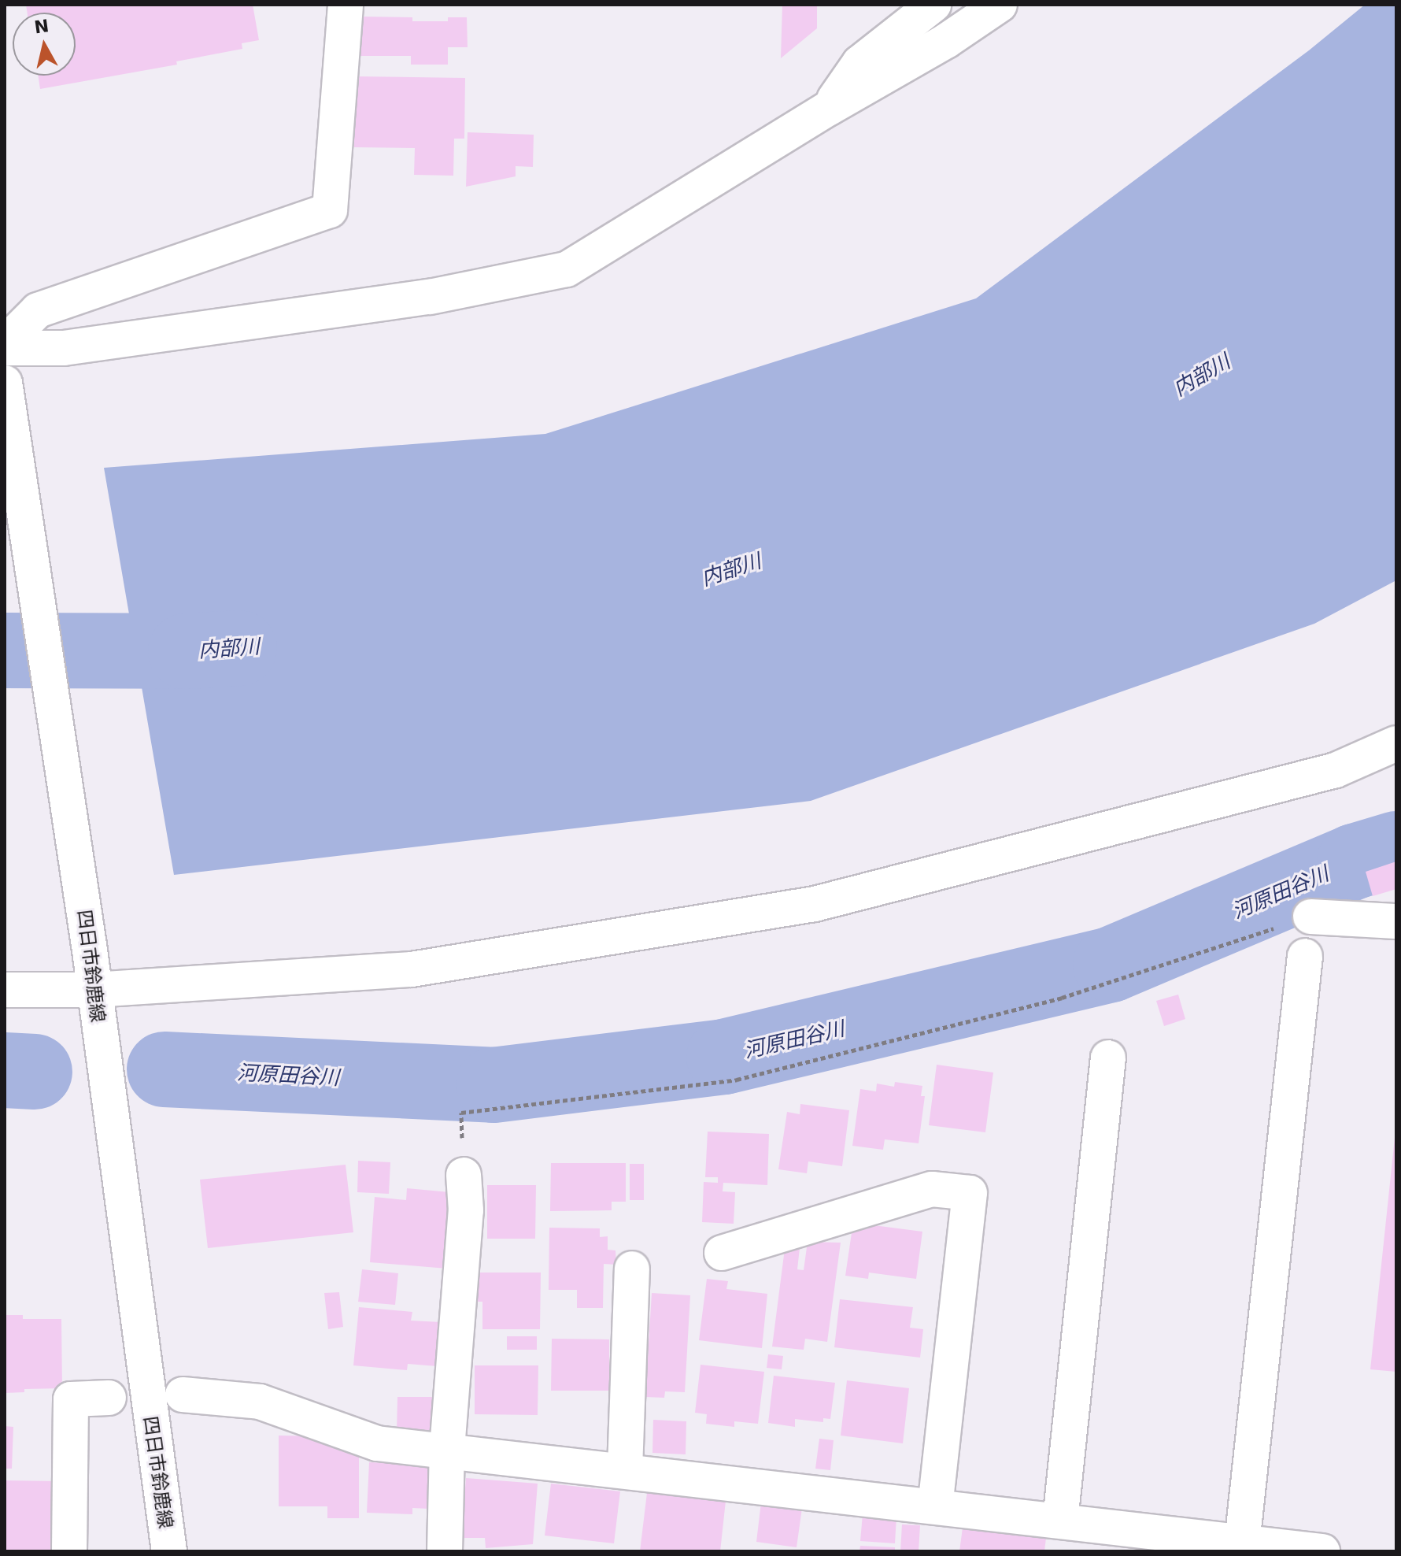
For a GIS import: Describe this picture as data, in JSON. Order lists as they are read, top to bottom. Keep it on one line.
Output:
{"streets":{"street":["四日市鈴鹿線"]},"water":["内部川","河原田谷川"],"north":"top"}
